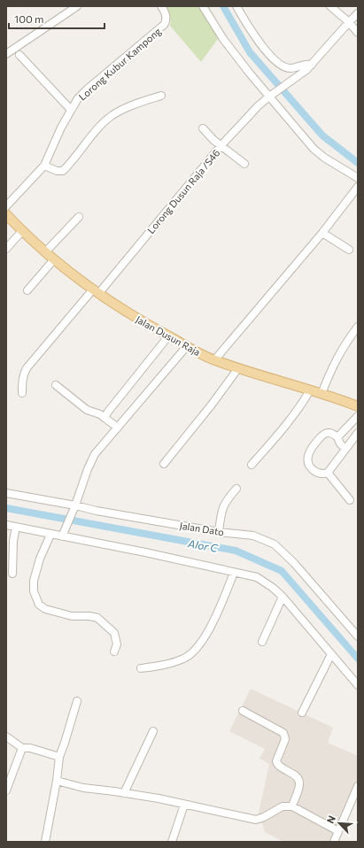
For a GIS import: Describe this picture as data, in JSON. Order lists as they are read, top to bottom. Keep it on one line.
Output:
{"streets":{"main road":["Jalan Dusun Raja"],"street":["Lorong Kubur Kampong","Lorong Dusun Raja /S46","Jalan Dato"]},"crossings":[["Lorong Dusun Raja /S46","Jalan Dusun Raja"]],"water":["Alor C"],"scale_bar":"100 m","north":"top left"}
